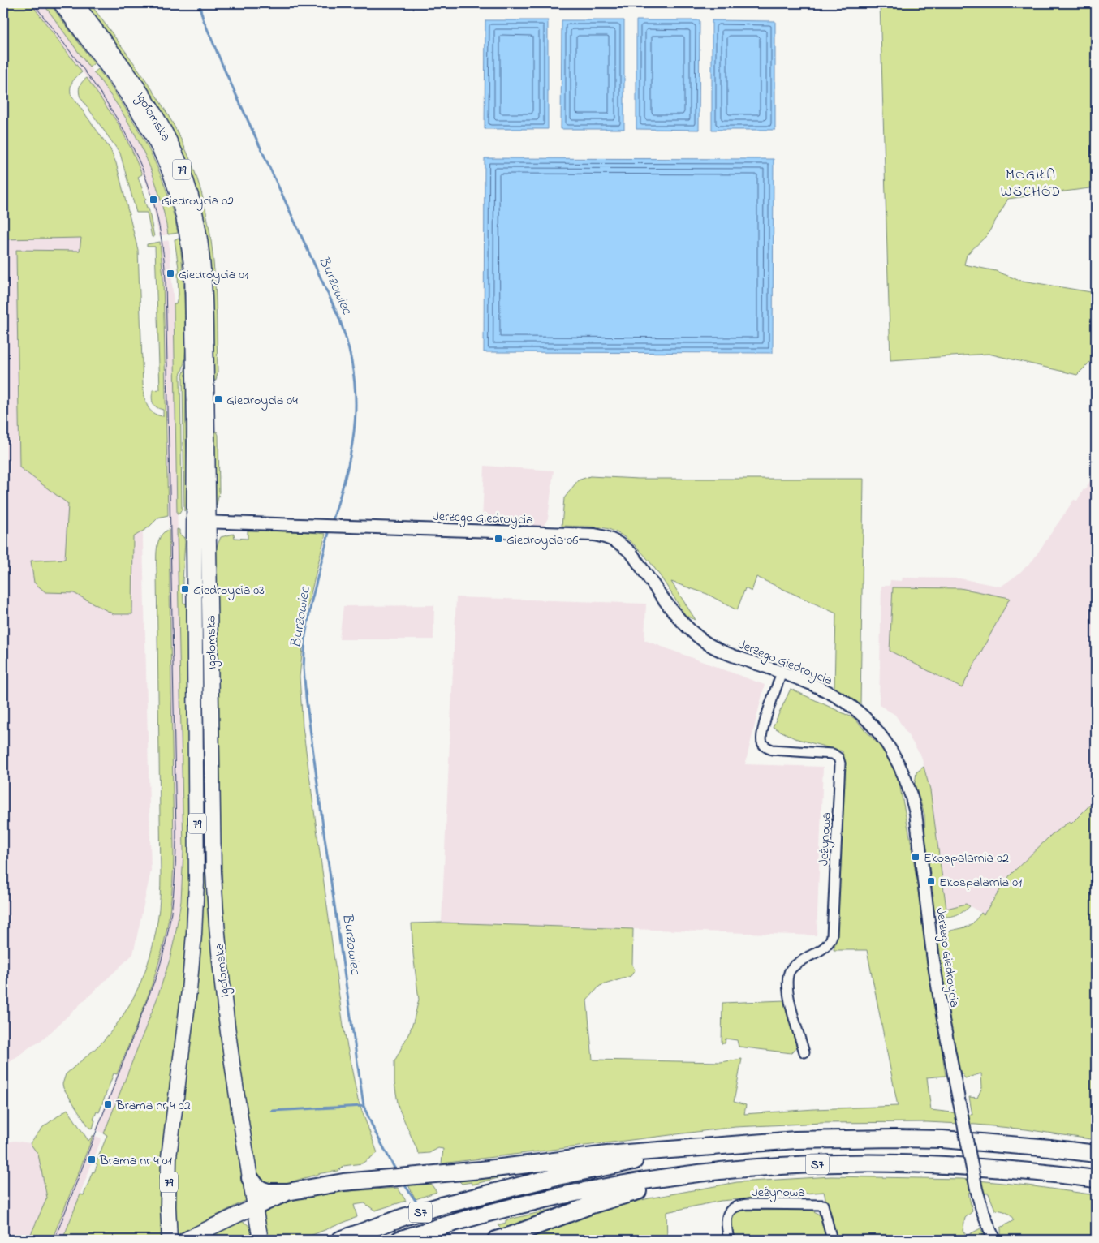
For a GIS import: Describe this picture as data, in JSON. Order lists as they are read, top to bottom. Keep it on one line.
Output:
{"streets":{"highway":["S7"],"main road":["Igołomska","79"],"street":["Jerzego Giedroycia","Jeżynowa"]},"crossings":[["Igołomska","Jerzego Giedroycia"],["Jerzego Giedroycia","Jeżynowa"]],"districts":["MOGIŁA WSCHÓD"],"water":["Burzowiec"],"places":{"transit":["Giedroycia 02","Giedroycia 01","Giedroycia 04","Giedroycia 06","Giedroycia 03","Ekospalarnia 02","Ekospalarnia 01","Brama nr 4 02","Brama nr 4 01"]}}
